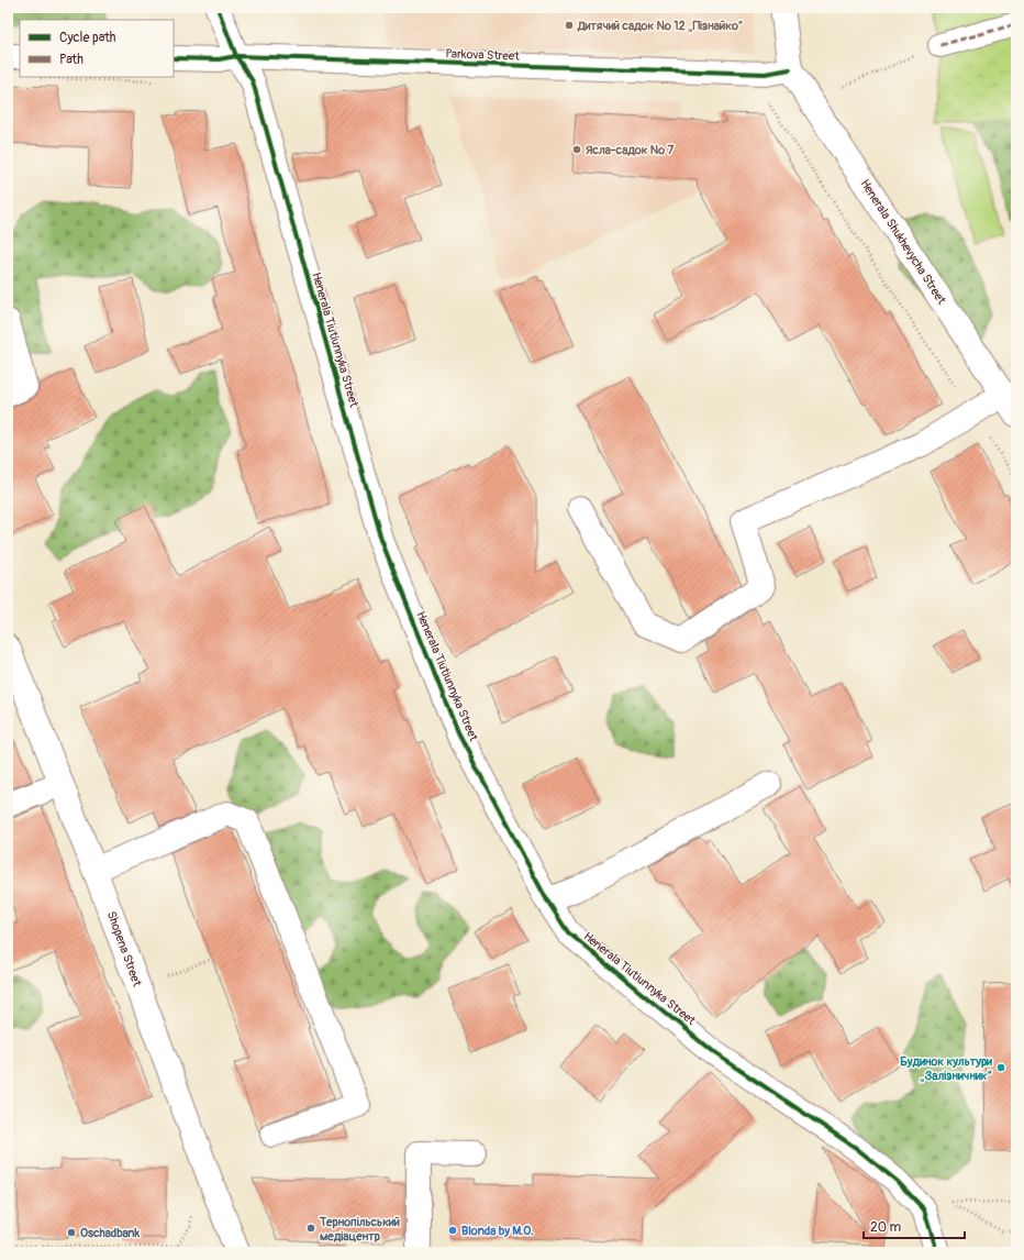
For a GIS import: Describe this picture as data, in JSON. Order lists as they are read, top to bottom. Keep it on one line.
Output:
{"streets":{"street":["Parkova Street","Henerala Shukhevycha Street","Henerala Tiutiunnyka Street","Shopena Street"]},"crossings":[["Parkova Street","Henerala Shukhevycha Street"],["Parkova Street","Henerala Tiutiunnyka Street"]],"places":["Дитячий садок № 12 „Пізнайко“","Ясла-садок № 7","Будинок культури „Залізничник“","Тернопільський медіацентр","Blonda by M.O.","Oschadbank"],"legend":["Cycle path","Path"],"scale_bar":"20 m"}
